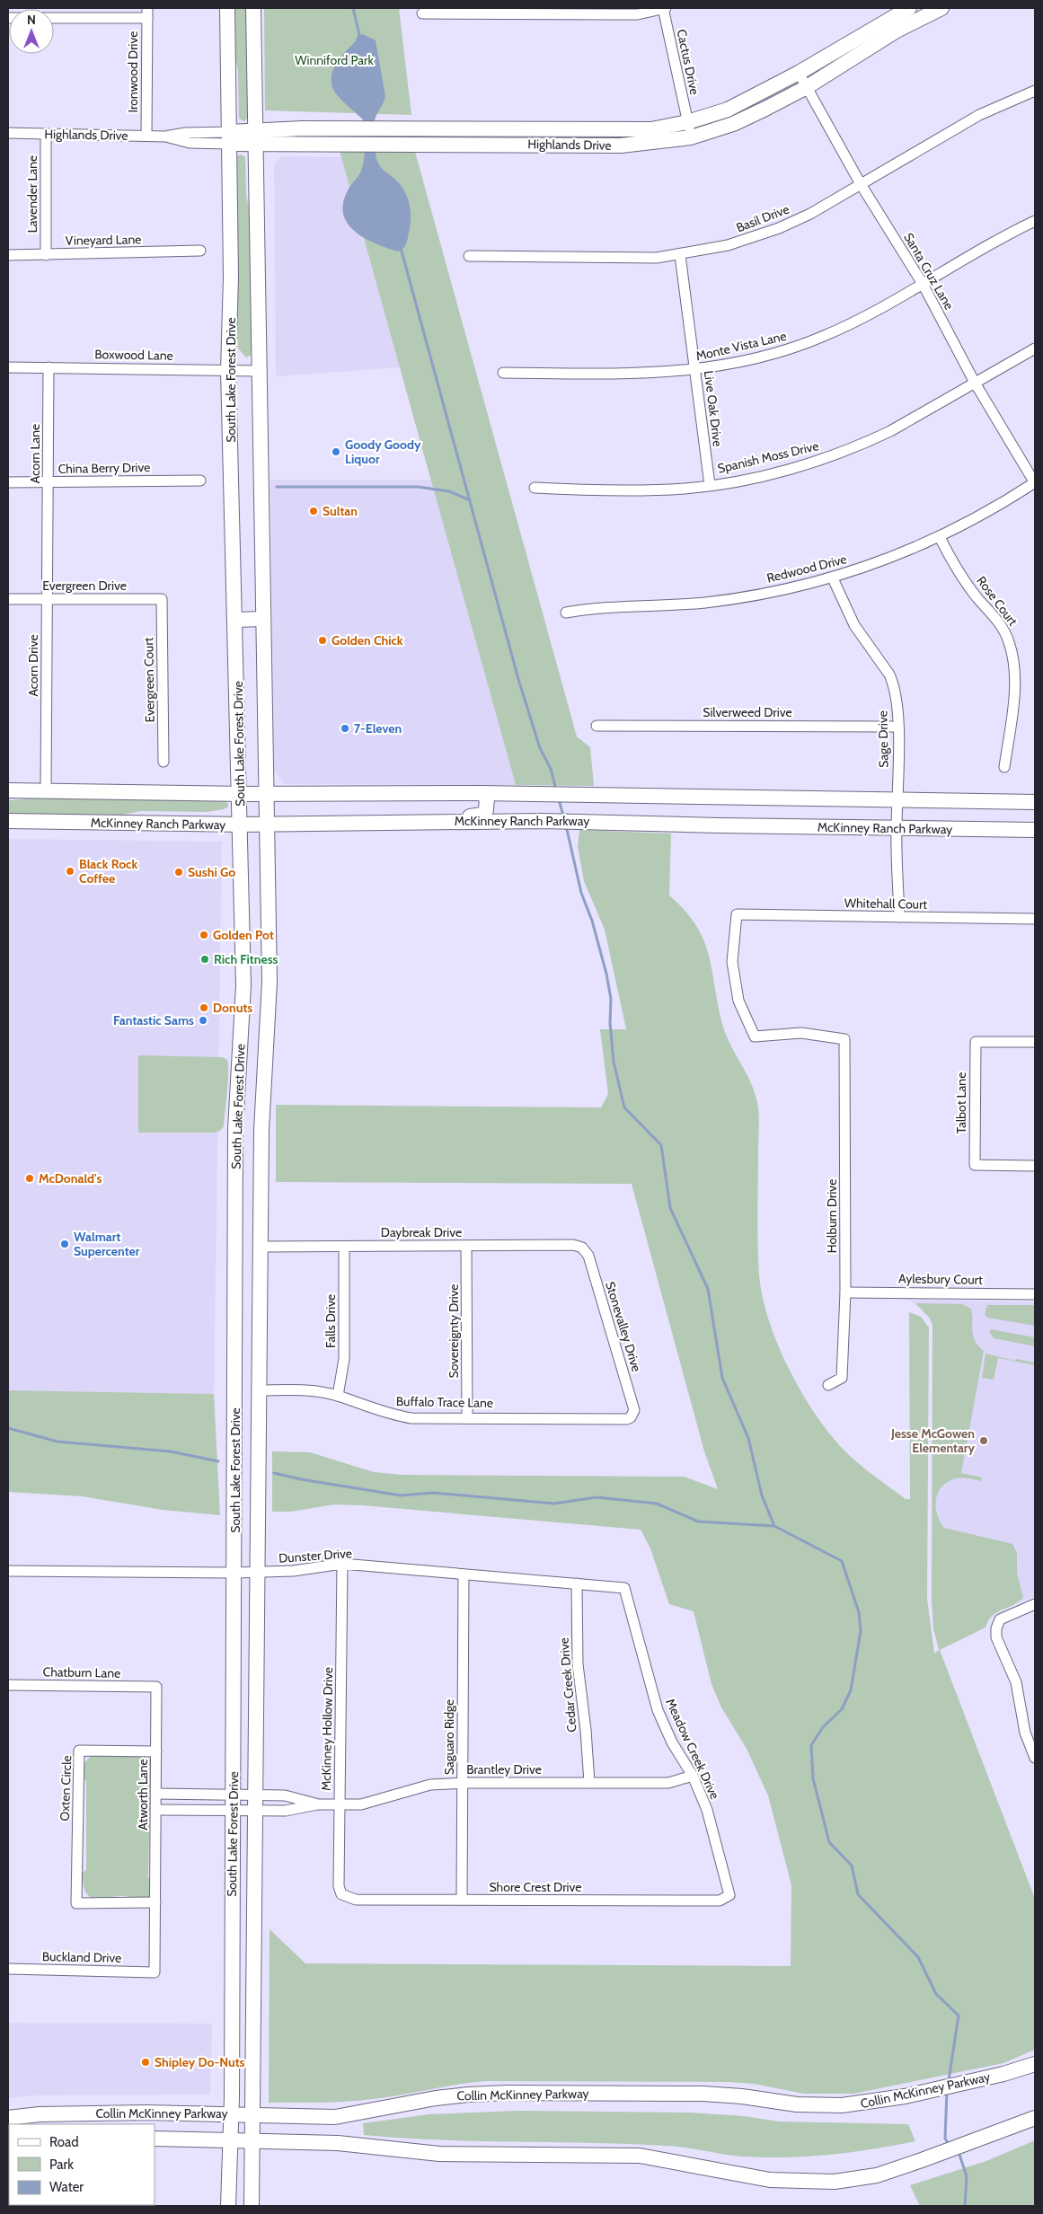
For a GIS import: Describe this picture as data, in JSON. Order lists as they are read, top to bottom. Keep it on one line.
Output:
{"streets":{"main road":["Highlands Drive","South Lake Forest Drive","McKinney Ranch Parkway","Collin McKinney Parkway"],"street":["Cactus Drive","Ironwood Drive","Lavender Lane","Basil Drive","Vineyard Lane","Santa Cruz Lane","Monte Vista Lane","Boxwood Lane","Live Oak Drive","Acorn Lane","Spanish Moss Drive","China Berry Drive","Redwood Drive","Evergreen Drive","Rose Court","Acorn Drive","Evergreen Court","Silverweed Drive","Sage Drive","Whitehall Court","Talbot Lane","Holburn Drive","Daybreak Drive","Aylesbury Court","Falls Drive","Stonevalley Drive","Sovereignty Drive","Buffalo Trace Lane","Dunster Drive","Chatburn Lane","Cedar Creek Drive","McKinney Hollow Drive","Saguaro Ridge","Meadow Creek Drive","Brantley Drive","Oxten Circle","Atworth Lane","Shore Crest Drive","Buckland Drive"]},"crossings":[["Cactus Drive","Highlands Drive"],["Ironwood Drive","Highlands Drive"],["Highlands Drive","Lavender Lane"],["Highlands Drive","Santa Cruz Lane"],["Highlands Drive","South Lake Forest Drive"],["Lavender Lane","Vineyard Lane"],["Basil Drive","Santa Cruz Lane"],["Basil Drive","Live Oak Drive"],["Santa Cruz Lane","Monte Vista Lane"],["Santa Cruz Lane","Spanish Moss Drive"],["Santa Cruz Lane","Redwood Drive"],["Monte Vista Lane","Live Oak Drive"],["Boxwood Lane","South Lake Forest Drive"],["Boxwood Lane","Acorn Lane"],["South Lake Forest Drive","McKinney Ranch Parkway"],["South Lake Forest Drive","Daybreak Drive"],["South Lake Forest Drive","Buffalo Trace Lane"],["South Lake Forest Drive","Dunster Drive"],["South Lake Forest Drive","Brantley Drive"],["South Lake Forest Drive","Collin McKinney Parkway"],["Live Oak Drive","Spanish Moss Drive"],["Acorn Lane","China Berry Drive"],["Acorn Lane","Acorn Drive"],["Redwood Drive","Rose Court"],["Redwood Drive","Sage Drive"],["Evergreen Drive","Acorn Drive"],["Evergreen Drive","Evergreen Court"],["Silverweed Drive","Sage Drive"],["Sage Drive","McKinney Ranch Parkway"],["Sage Drive","Whitehall Court"],["Whitehall Court","Holburn Drive"],["Holburn Drive","Aylesbury Court"],["Daybreak Drive","Falls Drive"],["Daybreak Drive","Stonevalley Drive"],["Daybreak Drive","Sovereignty Drive"],["Falls Drive","Buffalo Trace Lane"],["Stonevalley Drive","Buffalo Trace Lane"],["Sovereignty Drive","Buffalo Trace Lane"],["Dunster Drive","Cedar Creek Drive"],["Dunster Drive","McKinney Hollow Drive"],["Dunster Drive","Saguaro Ridge"],["Dunster Drive","Meadow Creek Drive"],["Chatburn Lane","Atworth Lane"],["Cedar Creek Drive","Brantley Drive"],["McKinney Hollow Drive","Brantley Drive"],["McKinney Hollow Drive","Shore Crest Drive"],["Saguaro Ridge","Brantley Drive"],["Saguaro Ridge","Shore Crest Drive"],["Meadow Creek Drive","Brantley Drive"],["Meadow Creek Drive","Shore Crest Drive"],["Brantley Drive","Atworth Lane"],["Oxten Circle","Atworth Lane"],["Atworth Lane","Buckland Drive"]],"parks":["Winniford Park"],"places":["Goody Goody Liquor","Sultan","Golden Chick","7-Eleven","Black Rock Coffee","Sushi Go","Golden Pot","Rich Fitness","Donuts","Fantastic Sams","McDonald's","Walmart Supercenter","Jesse McGowen Elementary","Shipley Do-Nuts"],"legend":["Road","Park","Water"],"north":"top"}
